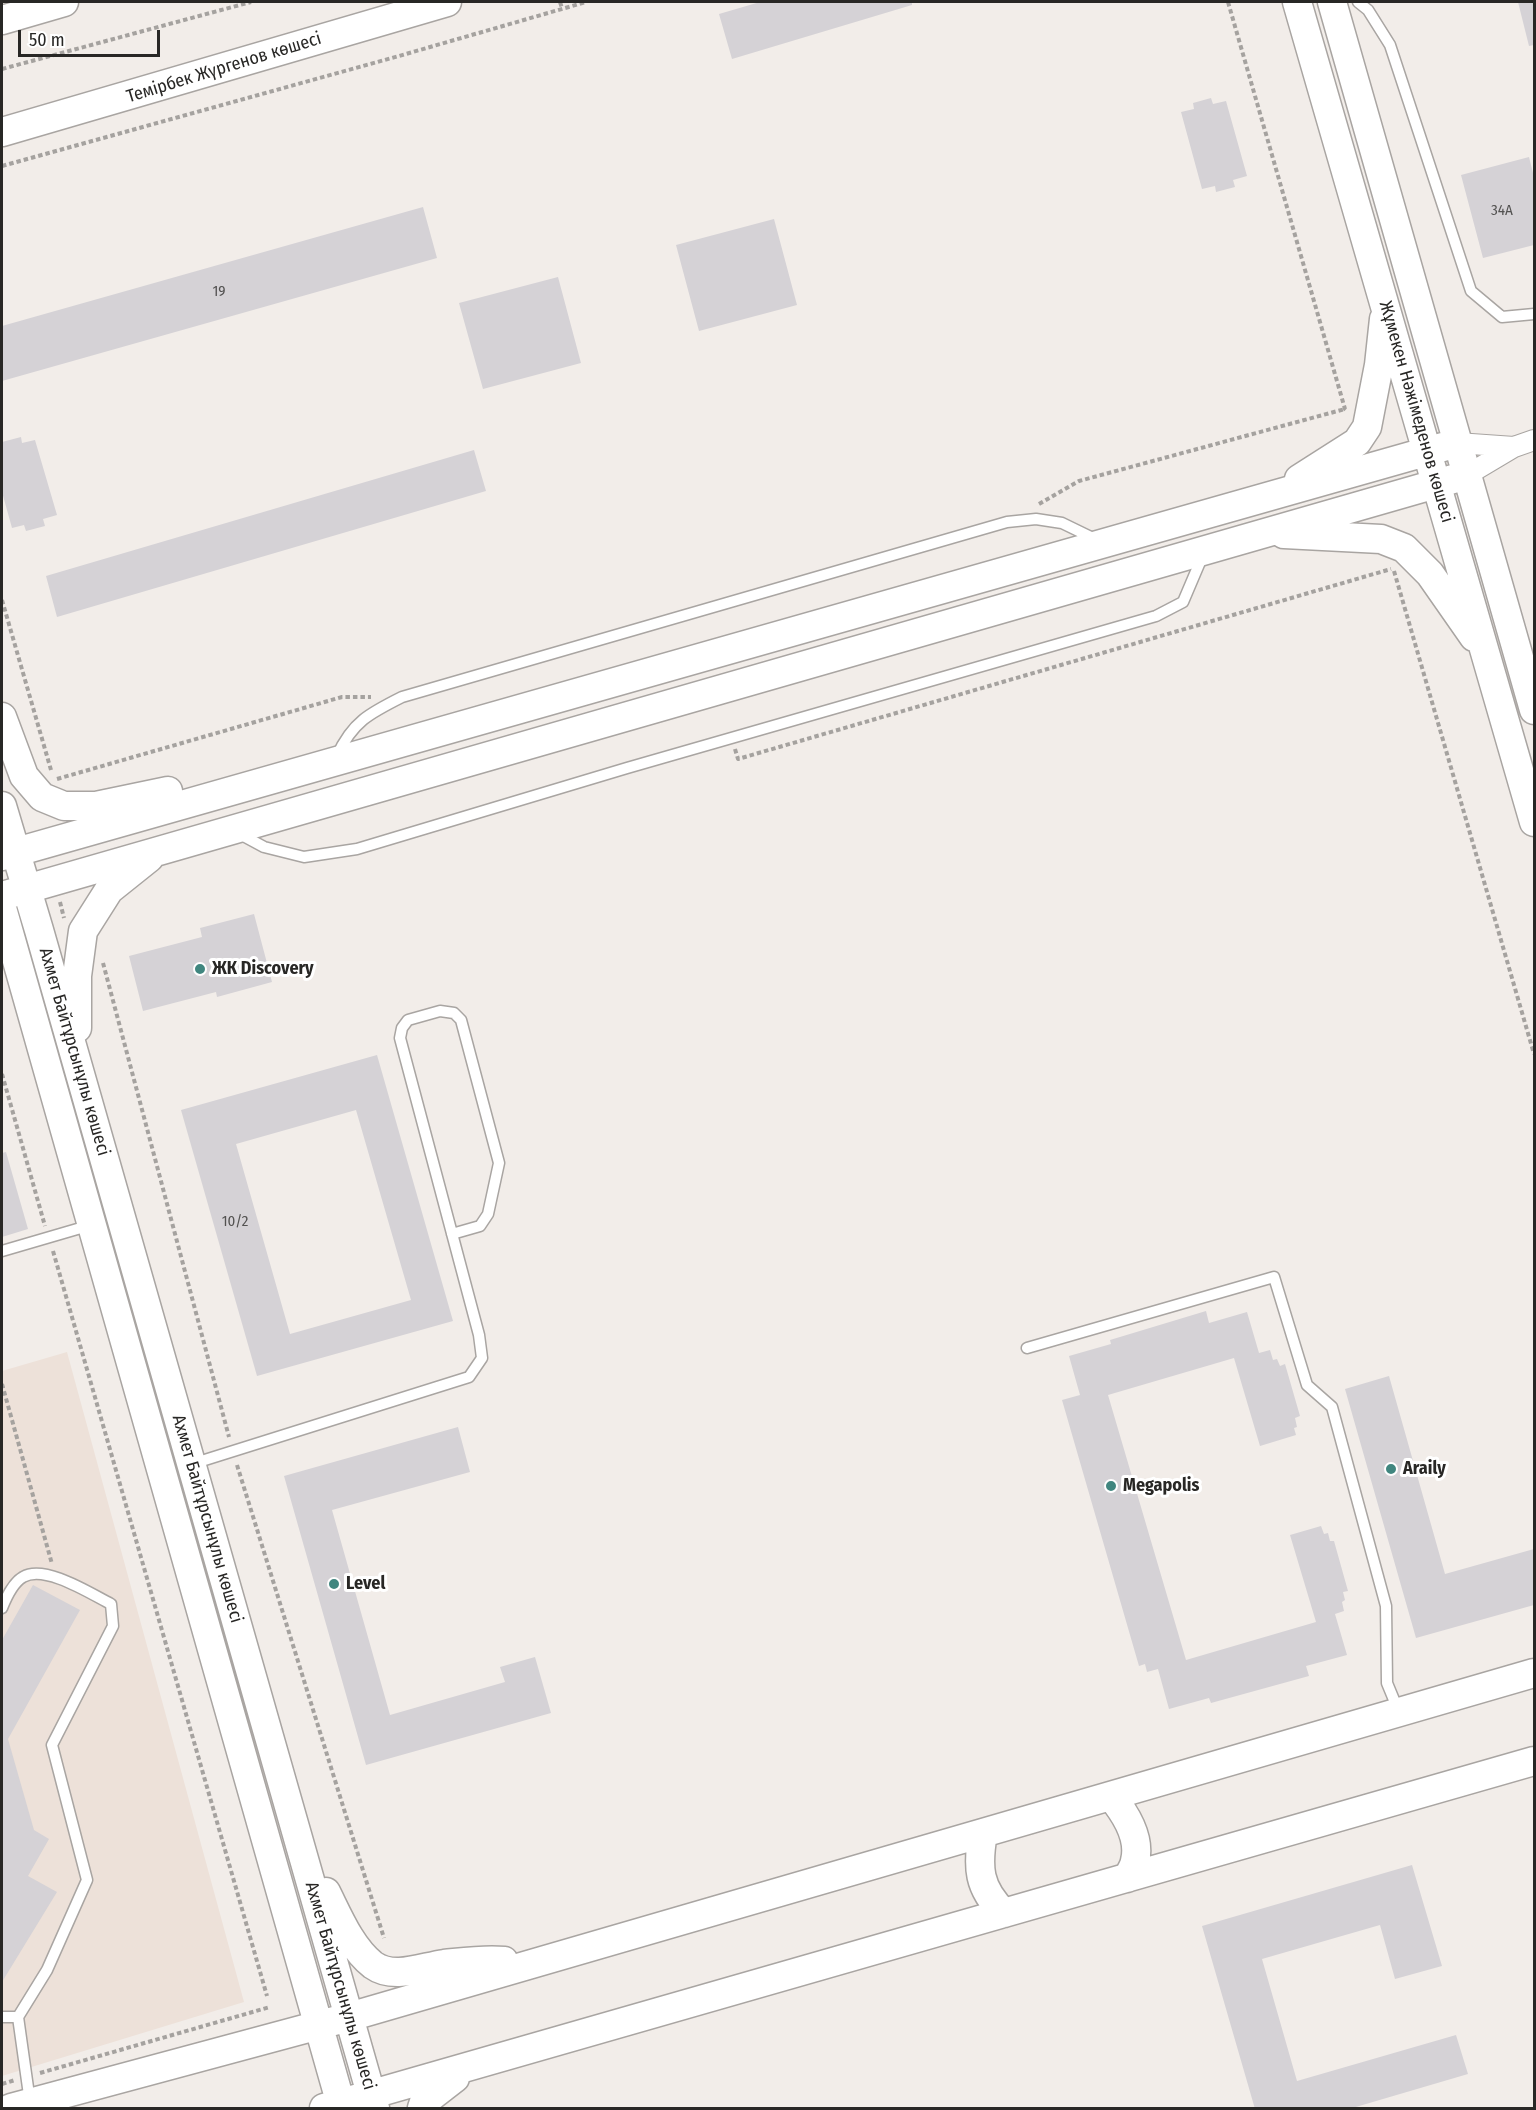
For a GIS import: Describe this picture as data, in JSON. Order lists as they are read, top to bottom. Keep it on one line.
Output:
{"streets":{"street":["Темірбек Жүргенов көшесі","Жұмекен Нәжімеденов көшесі","Ахмет Байтұрсынұлы көшесі"]},"places":["ЖК Discovery","Araily","Megapolis","Level"],"house_numbers":["34А","19","10/2"],"scale_bar":"50 m"}
